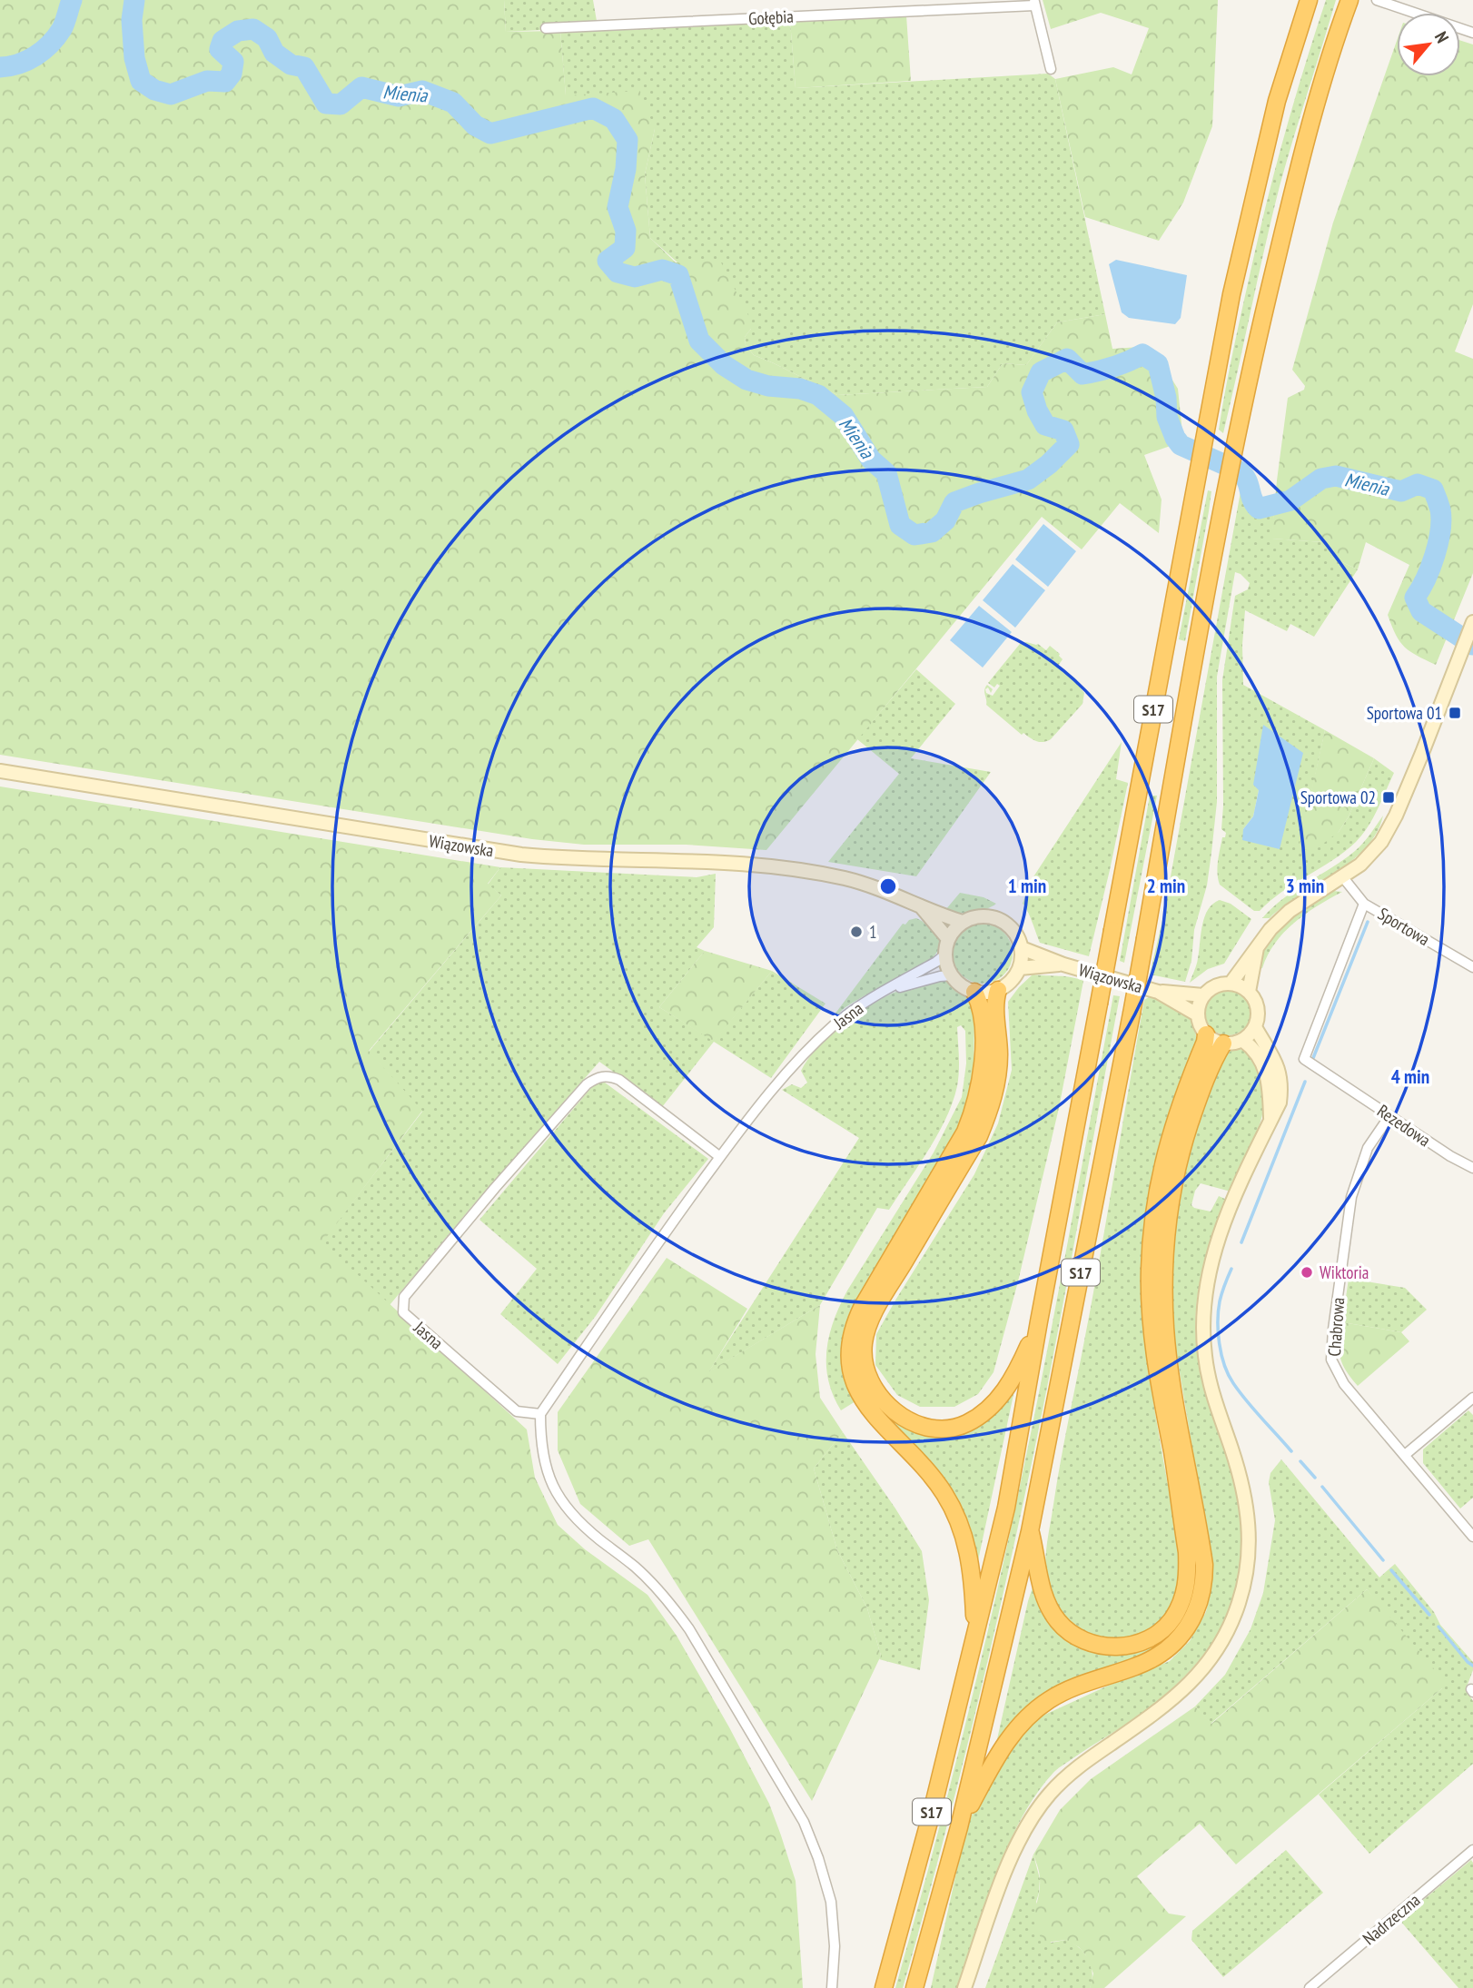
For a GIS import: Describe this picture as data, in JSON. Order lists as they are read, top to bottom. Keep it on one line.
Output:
{"streets":{"highway":["S17"],"main road":["Wiązowska"],"street":["Gołębia","Sportowa","Jasna","Rezedowa","Chabrowa","Nadrzeczna"]},"crossings":[["Wiązowska","Jasna"],["Sportowa","Rezedowa"],["Rezedowa","Chabrowa"]],"water":["Mienia"],"places":{"transit":["Sportowa 01","Sportowa 02"],"other":["1","Wiktoria"]},"north":"top right","rings":["1 min","2 min","3 min","4 min"]}
